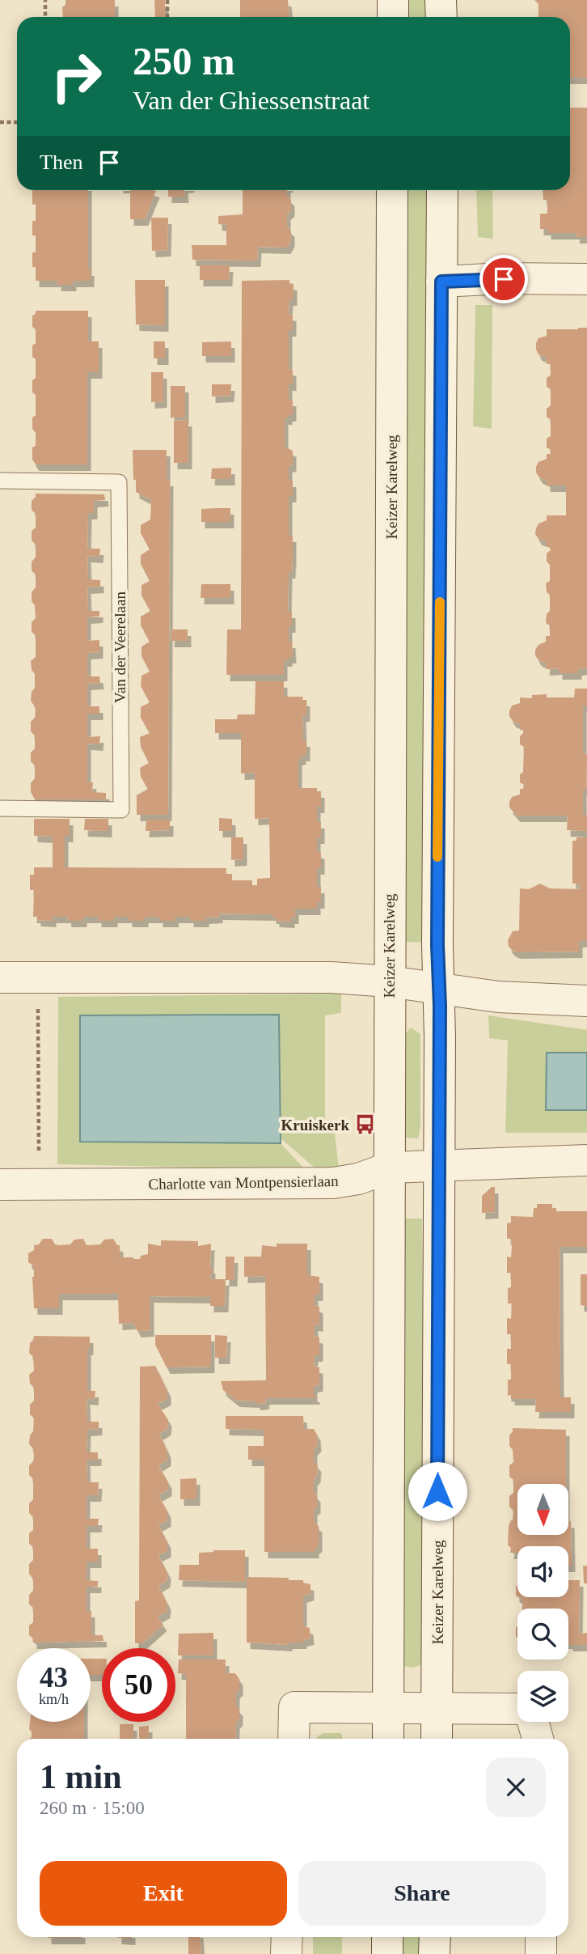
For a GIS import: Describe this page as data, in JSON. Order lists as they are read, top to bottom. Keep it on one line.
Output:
{"streets":{"main road":["Keizer Karelweg","Charlotte van Montpensierlaan"],"lane":["Van der Veerelaan"]},"crossings":[["Keizer Karelweg","Charlotte van Montpensierlaan"]],"places":{"bus stop":["Kruiskerk"]},"north":"bottom","page":{"turn":["250 m","Van der Ghiessenstraat"],"then":"Then","speed":"43 km/h","limit":"50","heading":["1 min","260 m · 15:00"],"buttons":["Exit","Share"]}}
